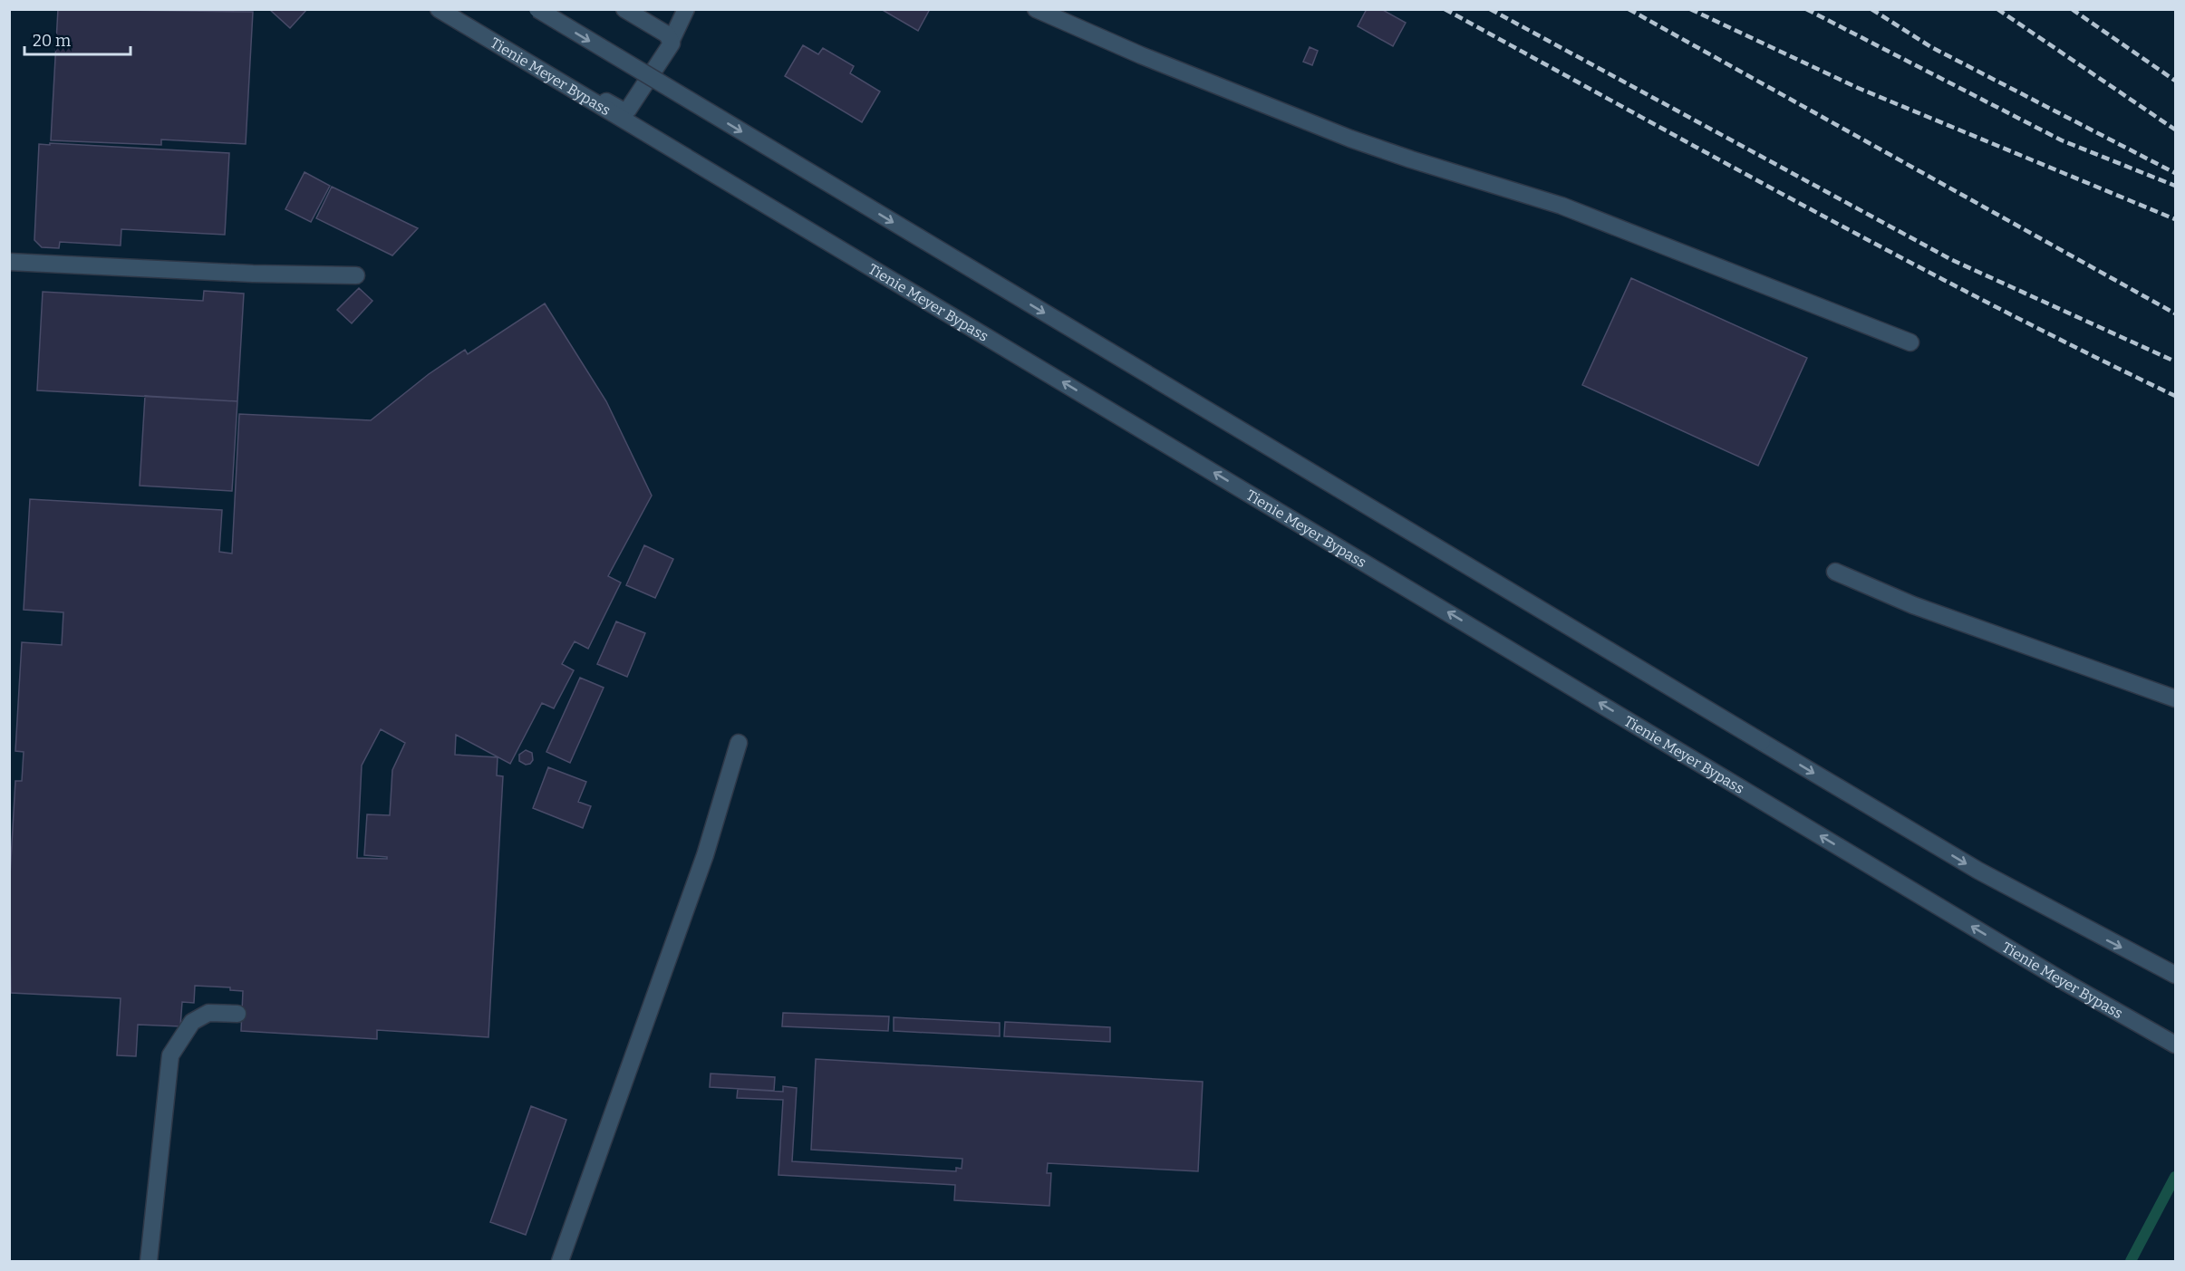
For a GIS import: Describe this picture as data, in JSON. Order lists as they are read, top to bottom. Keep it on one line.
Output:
{"streets":{"main road":["Tienie Meyer Bypass"]},"scale_bar":"20 m"}
